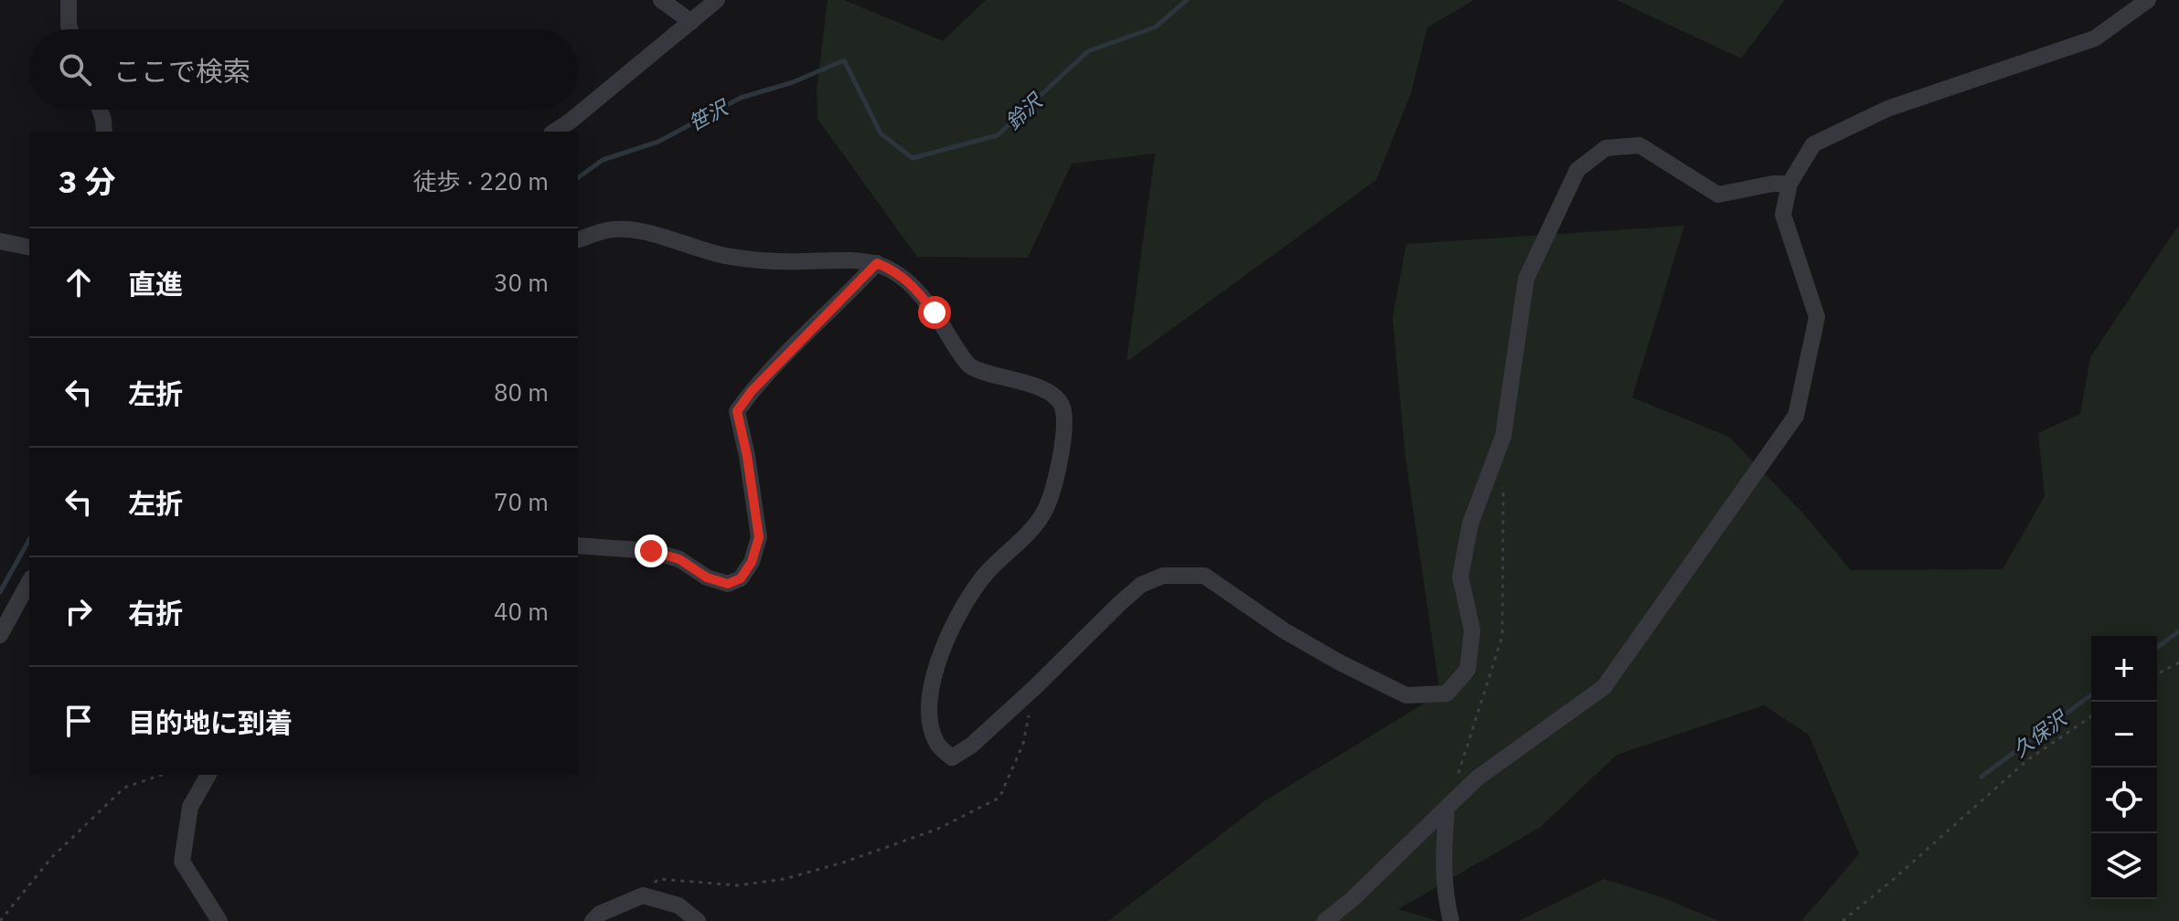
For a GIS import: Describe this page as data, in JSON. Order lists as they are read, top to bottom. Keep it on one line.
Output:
{"water":["鈴沢","笹沢","久保沢"],"page":{"search":"ここで検索","heading":["3 分","徒歩 · 220 m"],"list":[["直進","30 m"],["左折","80 m"],["左折","70 m"],["右折","40 m"],"目的地に到着"],"map_buttons":["+","−"]}}
